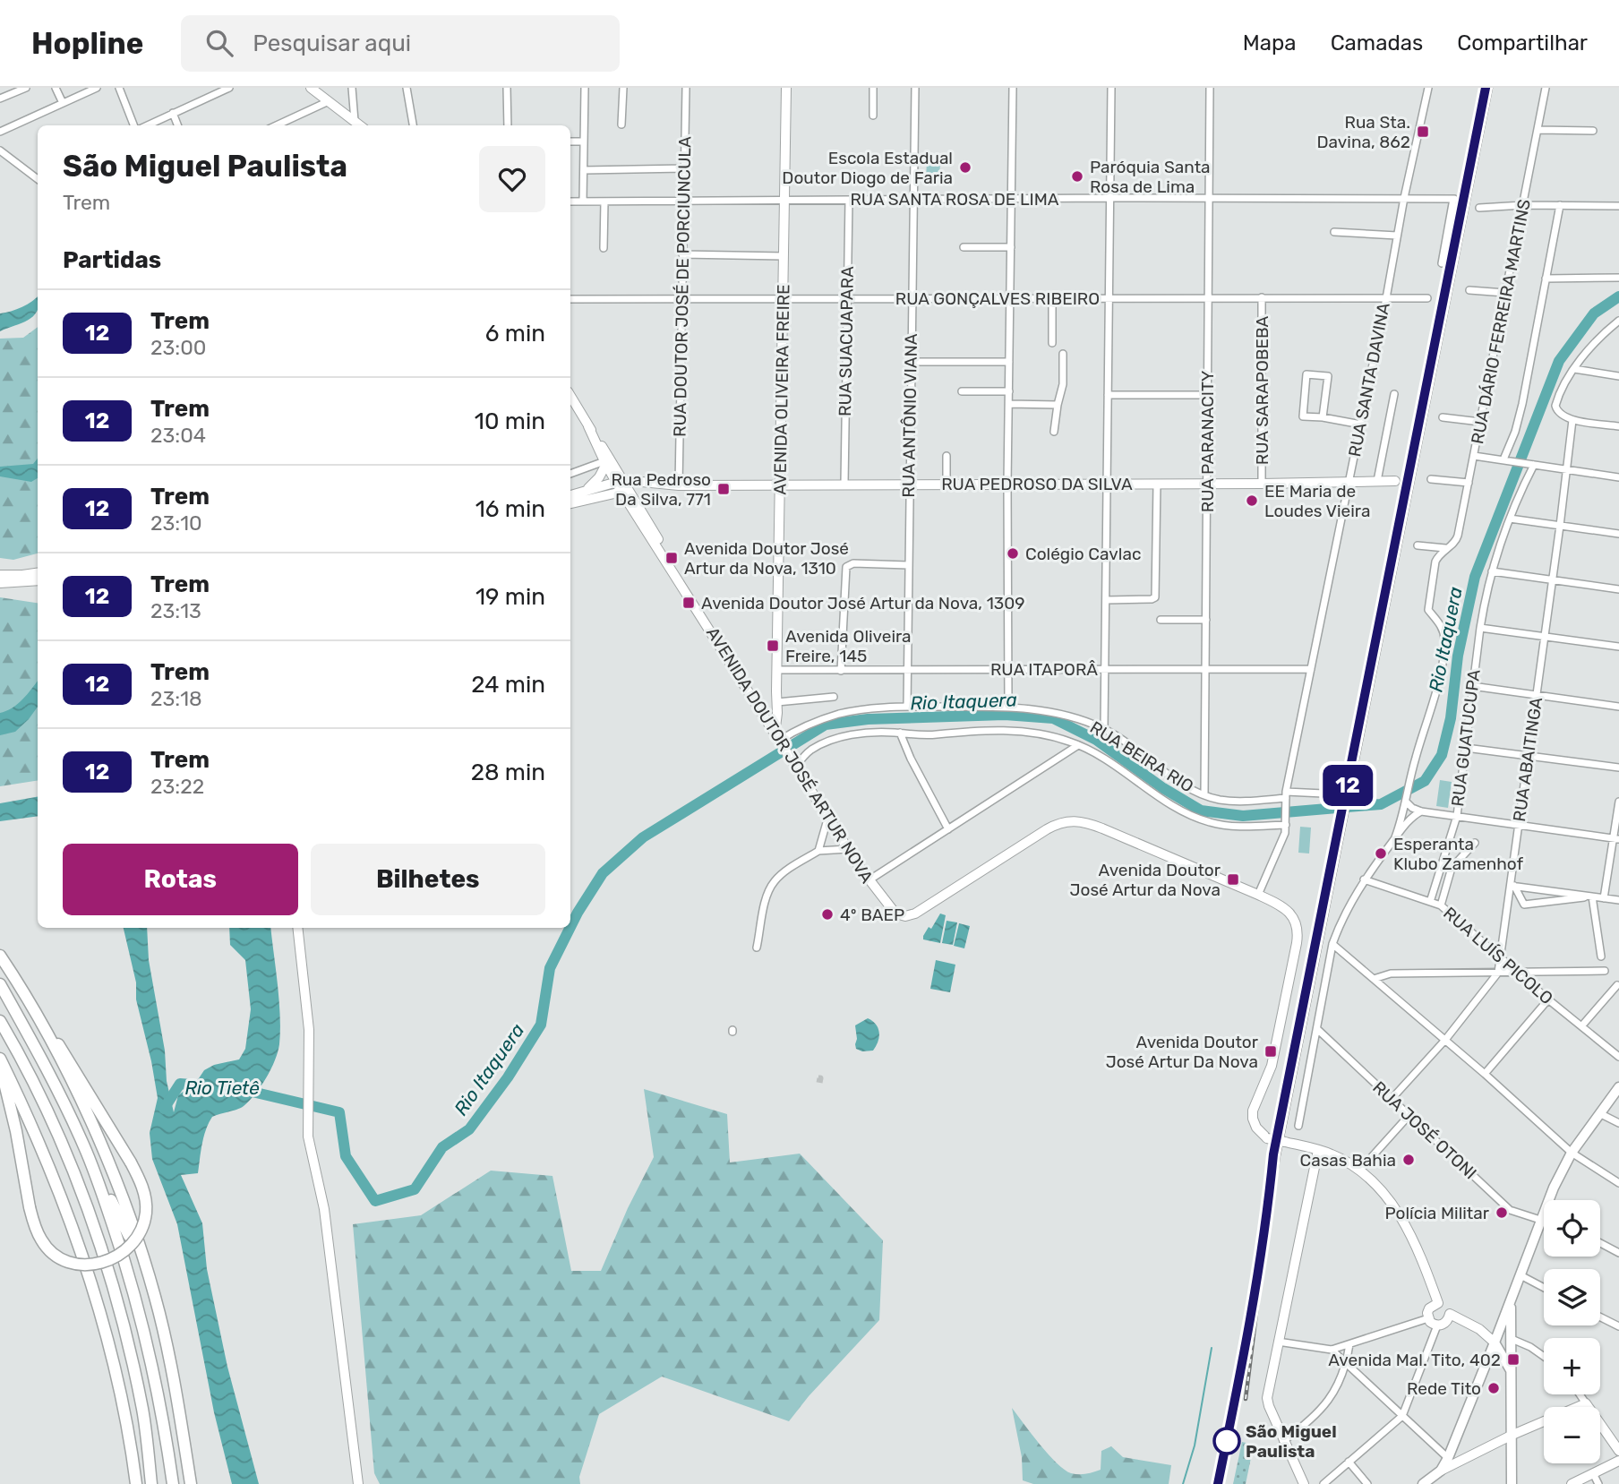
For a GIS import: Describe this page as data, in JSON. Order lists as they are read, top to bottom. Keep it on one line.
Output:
{"streets":{"main road":["AVENIDA OLIVEIRA FREIRE","RUA PEDROSO DA SILVA","AVENIDA DOUTOR JOSÉ ARTUR NOVA"],"street":["RUA SANTA ROSA DE LIMA","RUA DOUTOR JOSÉ DE PORCIUNCULA","RUA GONÇALVES RIBEIRO","RUA DÁRIO FERREIRA MARTINS","RUA SUACUAPARA","RUA SANTA DAVINA","RUA SARAPOBEBA","RUA ANTÔNIO VIANA","RUA PARANACITY","RUA ITAPORÂ","RUA GUATUCUPA","RUA BEIRA RIO","RUA ABAITINGA","RUA LUÍS PICOLO","RUA JOSÉ OTONI"]},"crossings":[["RUA SANTA ROSA DE LIMA","RUA DOUTOR JOSÉ DE PORCIUNCULA"],["RUA SANTA ROSA DE LIMA","RUA SUACUAPARA"],["RUA SANTA ROSA DE LIMA","RUA SANTA DAVINA"],["RUA SANTA ROSA DE LIMA","AVENIDA OLIVEIRA FREIRE"],["RUA SANTA ROSA DE LIMA","RUA ANTÔNIO VIANA"],["RUA SANTA ROSA DE LIMA","RUA PARANACITY"],["RUA DOUTOR JOSÉ DE PORCIUNCULA","RUA GONÇALVES RIBEIRO"],["RUA DOUTOR JOSÉ DE PORCIUNCULA","RUA PEDROSO DA SILVA"],["RUA GONÇALVES RIBEIRO","RUA SUACUAPARA"],["RUA GONÇALVES RIBEIRO","RUA SANTA DAVINA"],["RUA GONÇALVES RIBEIRO","AVENIDA OLIVEIRA FREIRE"],["RUA GONÇALVES RIBEIRO","RUA SARAPOBEBA"],["RUA GONÇALVES RIBEIRO","RUA ANTÔNIO VIANA"],["RUA GONÇALVES RIBEIRO","RUA PARANACITY"],["RUA SUACUAPARA","RUA PEDROSO DA SILVA"],["RUA SANTA DAVINA","RUA PEDROSO DA SILVA"],["RUA SANTA DAVINA","RUA ITAPORÂ"],["RUA SANTA DAVINA","AVENIDA DOUTOR JOSÉ ARTUR NOVA"],["RUA SANTA DAVINA","RUA BEIRA RIO"],["AVENIDA OLIVEIRA FREIRE","RUA PEDROSO DA SILVA"],["AVENIDA OLIVEIRA FREIRE","RUA ITAPORÂ"],["AVENIDA OLIVEIRA FREIRE","AVENIDA DOUTOR JOSÉ ARTUR NOVA"],["AVENIDA OLIVEIRA FREIRE","RUA BEIRA RIO"],["RUA SARAPOBEBA","RUA PEDROSO DA SILVA"],["RUA ANTÔNIO VIANA","RUA PEDROSO DA SILVA"],["RUA ANTÔNIO VIANA","RUA ITAPORÂ"],["RUA ANTÔNIO VIANA","RUA BEIRA RIO"],["RUA PARANACITY","RUA PEDROSO DA SILVA"],["RUA PARANACITY","RUA ITAPORÂ"],["RUA PARANACITY","RUA BEIRA RIO"],["RUA PEDROSO DA SILVA","AVENIDA DOUTOR JOSÉ ARTUR NOVA"],["RUA GUATUCUPA","RUA LUÍS PICOLO"],["AVENIDA DOUTOR JOSÉ ARTUR NOVA","RUA BEIRA RIO"],["RUA ABAITINGA","RUA LUÍS PICOLO"],["RUA ABAITINGA","RUA JOSÉ OTONI"]],"water":["Rio Itaquera","Rio Tietê"],"places":{"transit":["Rua Sta. Davina, 862","Rua Pedroso Da Silva, 771","Avenida Doutor José Artur da Nova, 1310","Avenida Doutor José Artur da Nova, 1309","Avenida Oliveira Freire, 145","Avenida Doutor José Artur da Nova","Avenida Doutor José Artur Da Nova","Avenida Mal. Tito, 402"],"other":["Escola Estadual Doutor Diogo de Faria","Paróquia Santa Rosa de Lima","EE Maria de Loudes Vieira","Colégio Cavlac","Esperanta Klubo Zamenhof","4º BAEP","Casas Bahia","Polícia Militar","Rede Tito","São Miguel Paulista"]},"page":{"header":"Hopline","search":"Pesquisar aqui","nav":["Mapa","Camadas","Compartilhar"],"on_map":"12","heading":[["São Miguel Paulista","Trem"],"Partidas"],"list":[{"mark":"12","name":"Trem","note":"23:00","value":"6 min"},{"mark":"12","name":"Trem","note":"23:04","value":"10 min"},{"mark":"12","name":"Trem","note":"23:10","value":"16 min"},{"mark":"12","name":"Trem","note":"23:13","value":"19 min"},{"mark":"12","name":"Trem","note":"23:18","value":"24 min"},{"mark":"12","name":"Trem","note":"23:22","value":"28 min"}],"buttons":["Rotas","Bilhetes"],"map_buttons":["+","−"]}}
